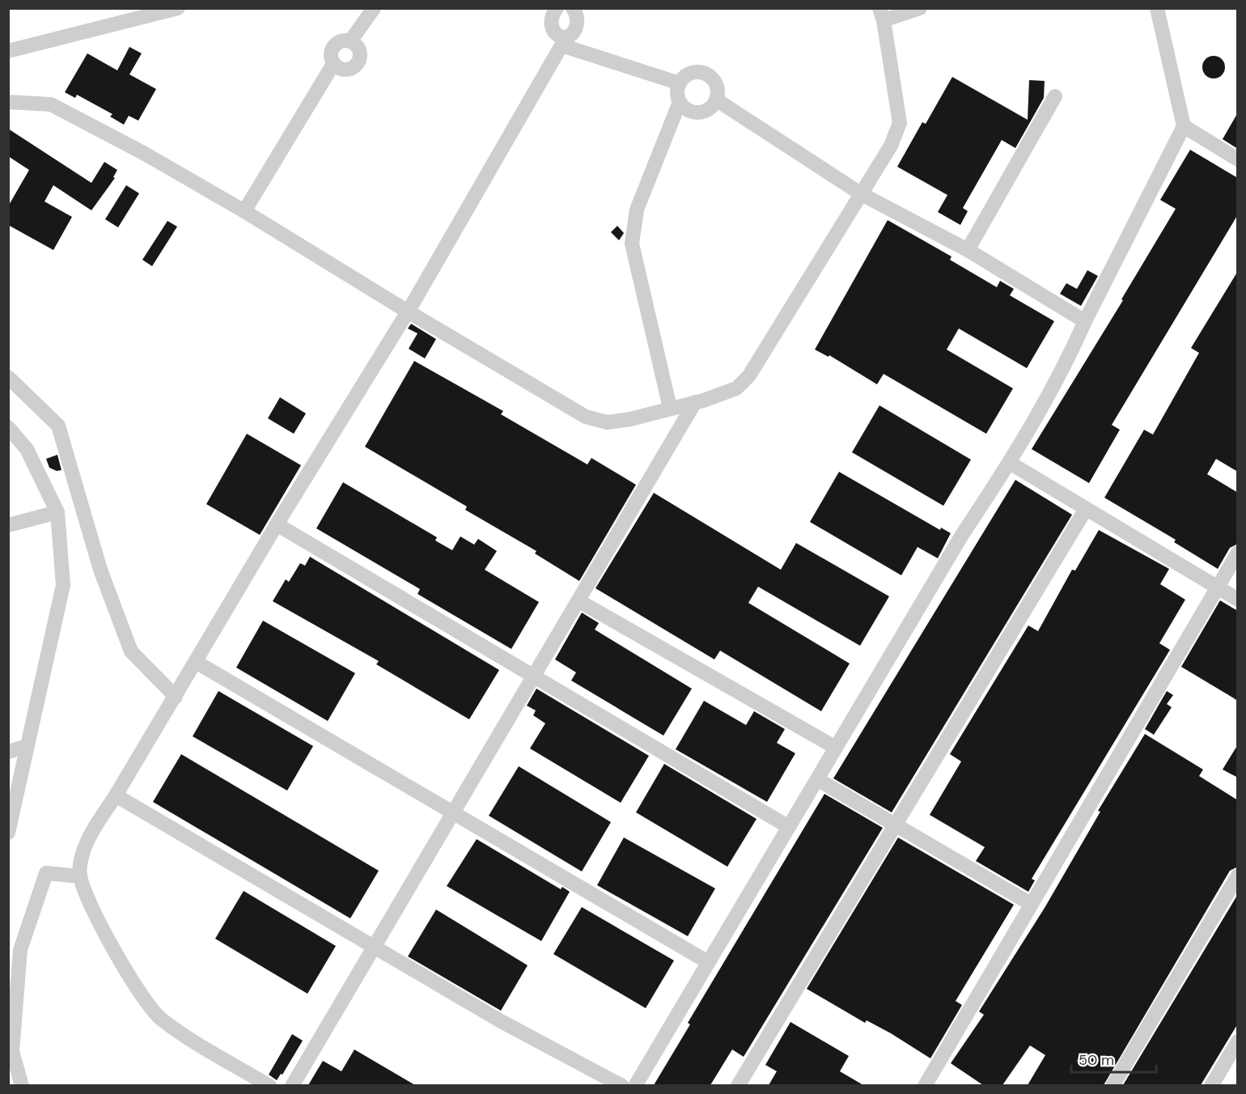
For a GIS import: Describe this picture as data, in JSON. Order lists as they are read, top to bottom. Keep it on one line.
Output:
{"scale_bar":"50 m"}
